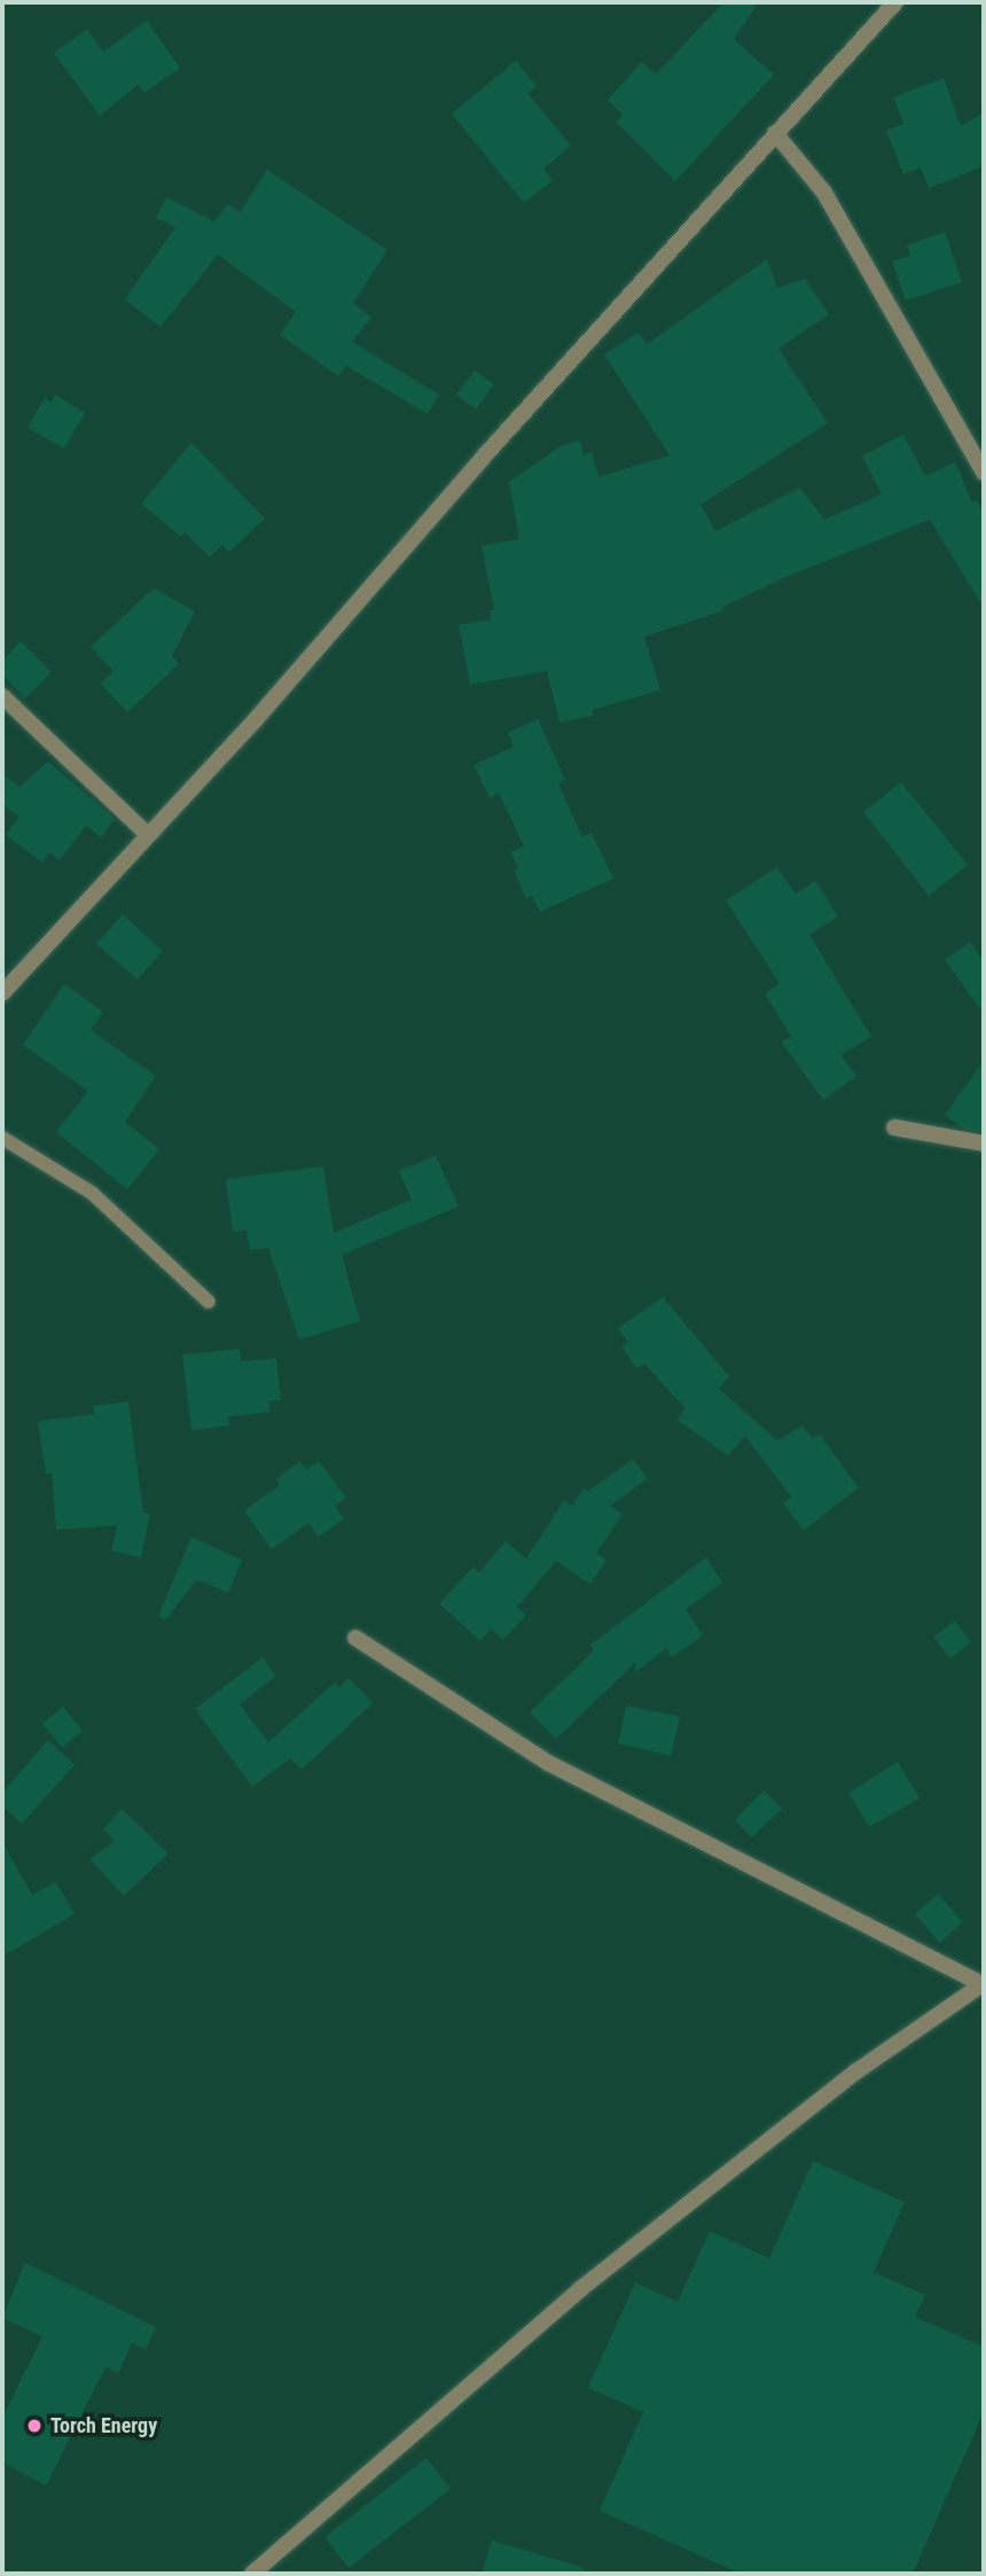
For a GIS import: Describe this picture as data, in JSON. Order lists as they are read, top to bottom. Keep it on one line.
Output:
{"places":["Torch Energy"]}
